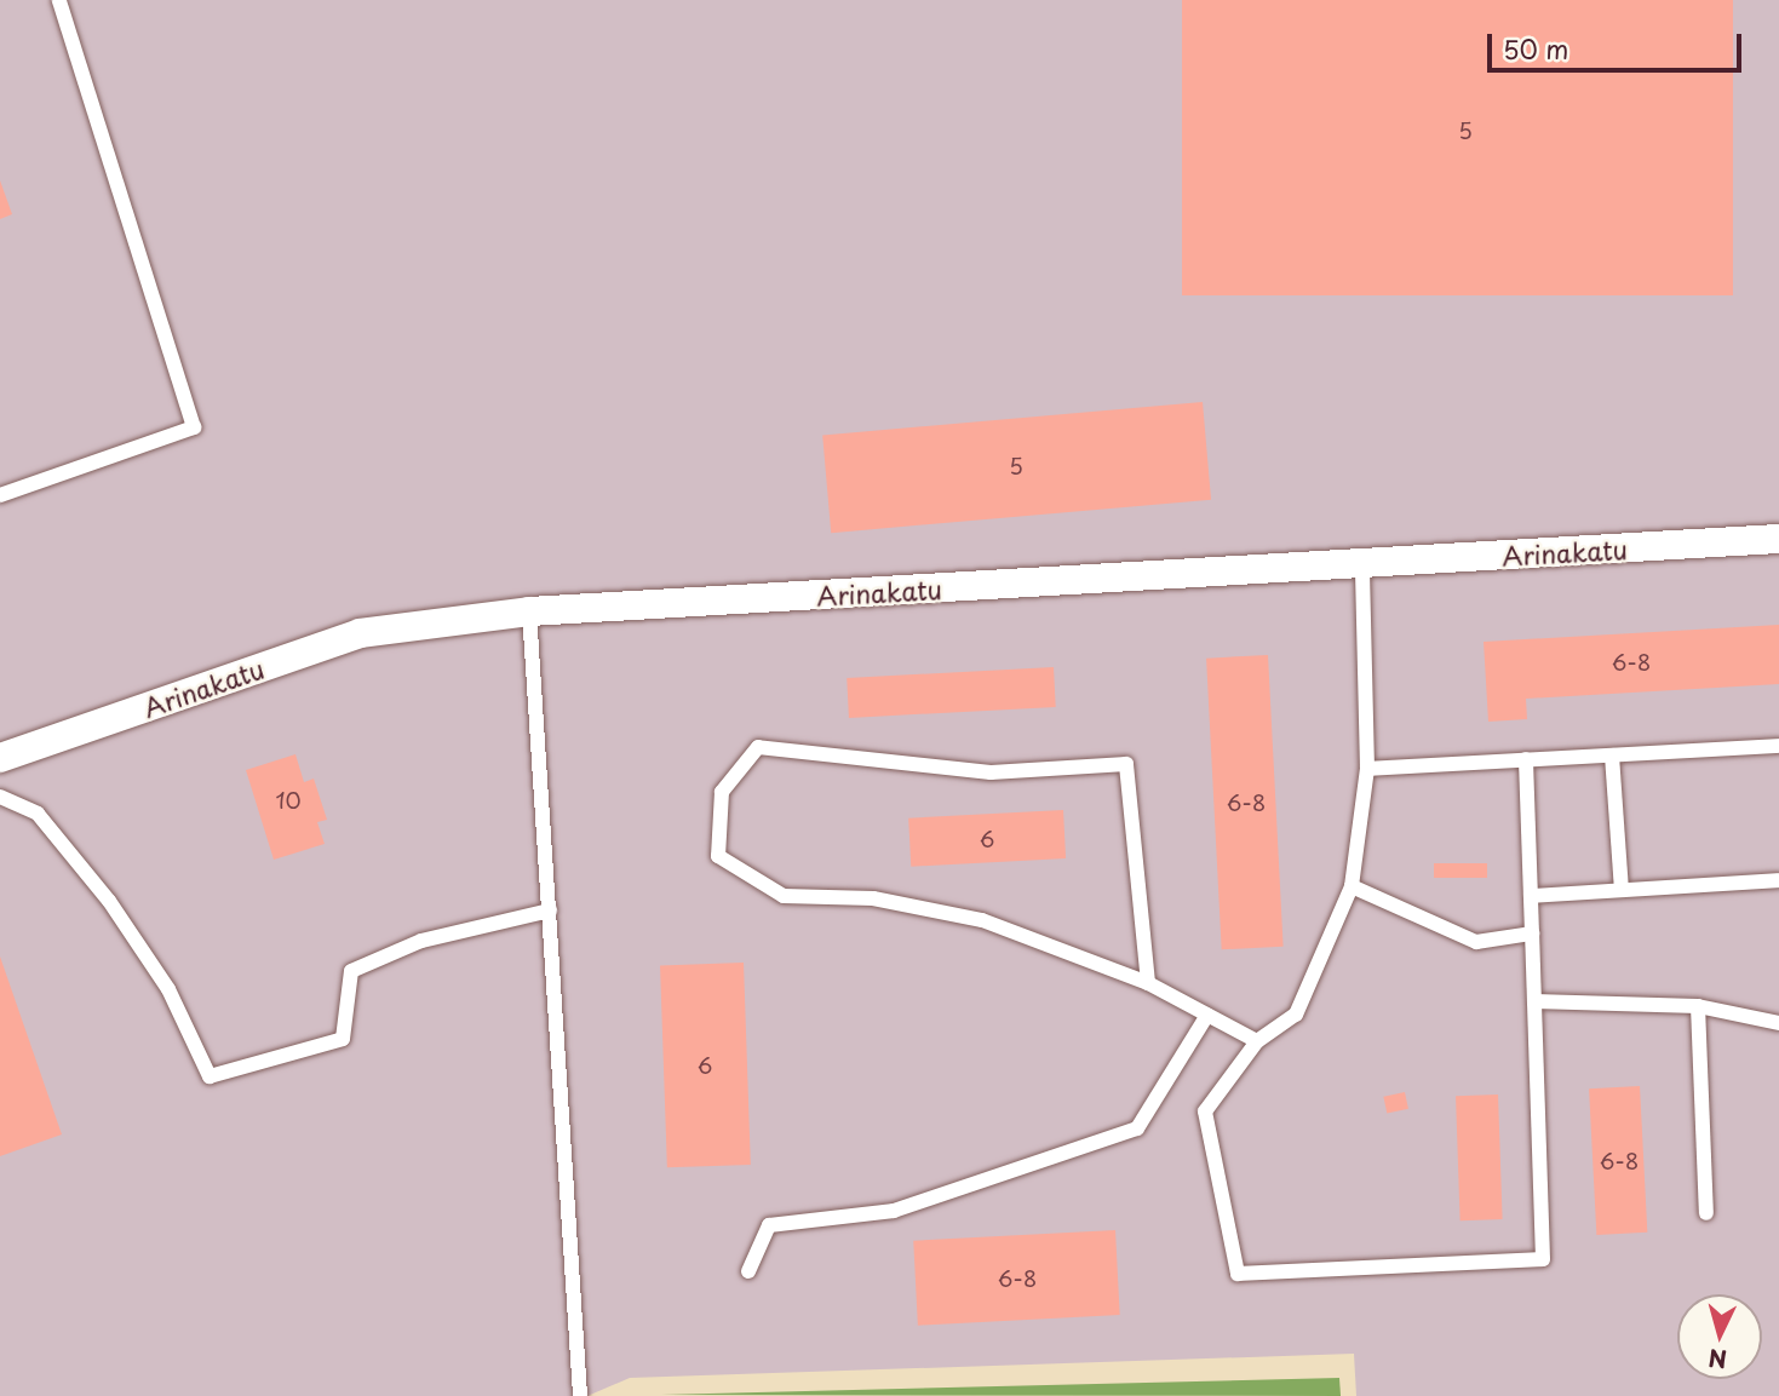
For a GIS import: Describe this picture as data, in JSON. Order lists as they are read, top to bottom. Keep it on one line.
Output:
{"streets":{"street":["Arinakatu"]},"house_numbers":["5","5","6-8","10","6-8","6","6","6-8","6-8"],"scale_bar":"50 m","north":"bottom"}
